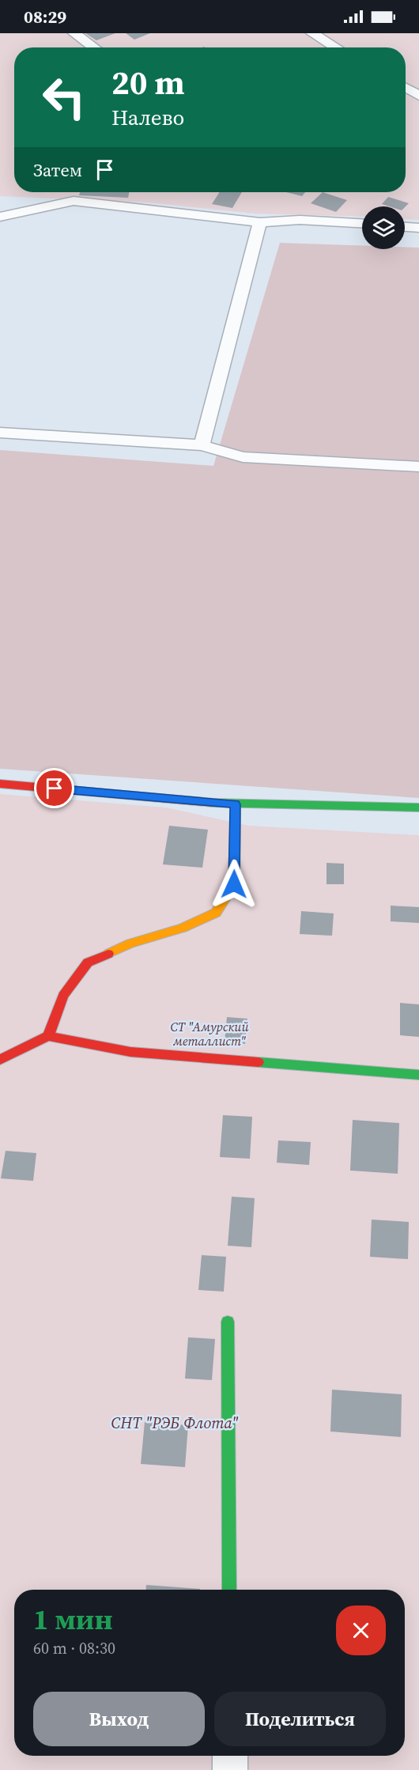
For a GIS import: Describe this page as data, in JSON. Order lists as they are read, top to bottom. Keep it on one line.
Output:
{"parks":["СТ \"Амурский металлист\"","СНТ \"РЭБ Флота\""],"page":{"status":"08:29","turn":["20 m","Налево"],"then":"Затем","heading":["1 мин","60 m · 08:30"],"buttons":["Выход","Поделиться"]}}
